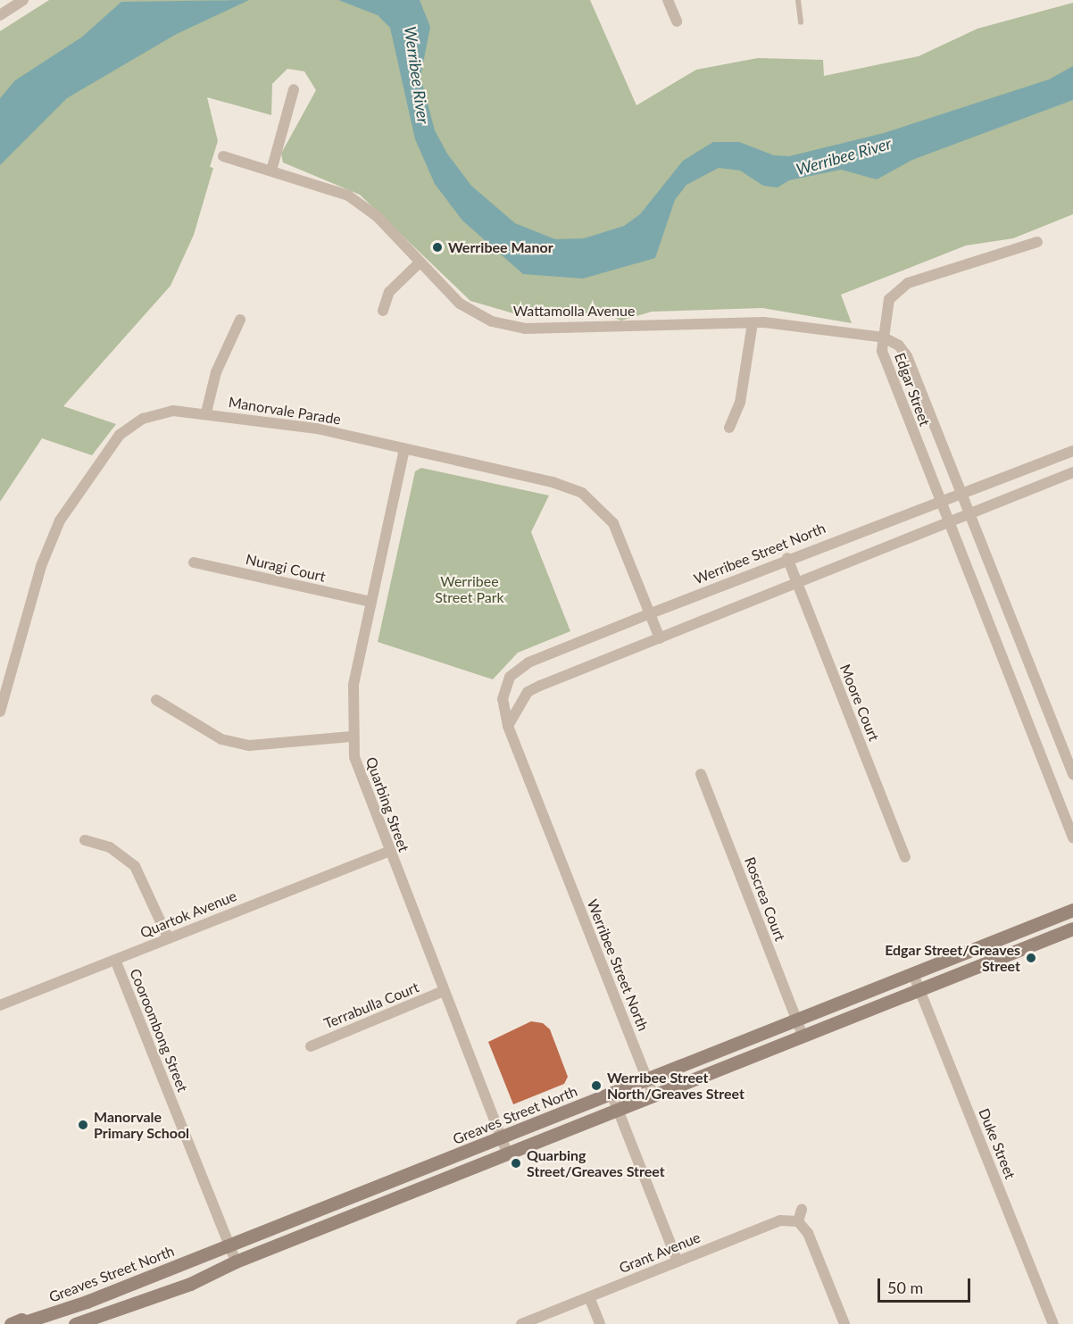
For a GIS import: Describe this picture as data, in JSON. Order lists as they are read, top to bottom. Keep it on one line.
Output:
{"streets":{"street":["Wattamolla Avenue","Edgar Street","Manorvale Parade","Werribee Street North","Nuragi Court","Moore Court","Quarbing Street","Roscrea Court","Quartok Avenue","Terrabulla Court","Cooroombong Street","Greaves Street North","Duke Street","Grant Avenue"]},"crossings":[["Wattamolla Avenue","Edgar Street"],["Edgar Street","Werribee Street North"],["Manorvale Parade","Werribee Street North"],["Manorvale Parade","Quarbing Street"],["Werribee Street North","Moore Court"],["Werribee Street North","Greaves Street North"],["Nuragi Court","Quarbing Street"],["Quarbing Street","Quartok Avenue"],["Quarbing Street","Terrabulla Court"],["Quarbing Street","Greaves Street North"],["Roscrea Court","Greaves Street North"],["Quartok Avenue","Cooroombong Street"],["Cooroombong Street","Greaves Street North"],["Greaves Street North","Duke Street"]],"water":["Werribee River"],"parks":["Werribee Street Park"],"places":["Werribee Manor","Edgar Street/Greaves Street","Werribee Street North/Greaves Street","Manorvale Primary School","Quarbing Street/Greaves Street"],"scale_bar":"50 m"}
